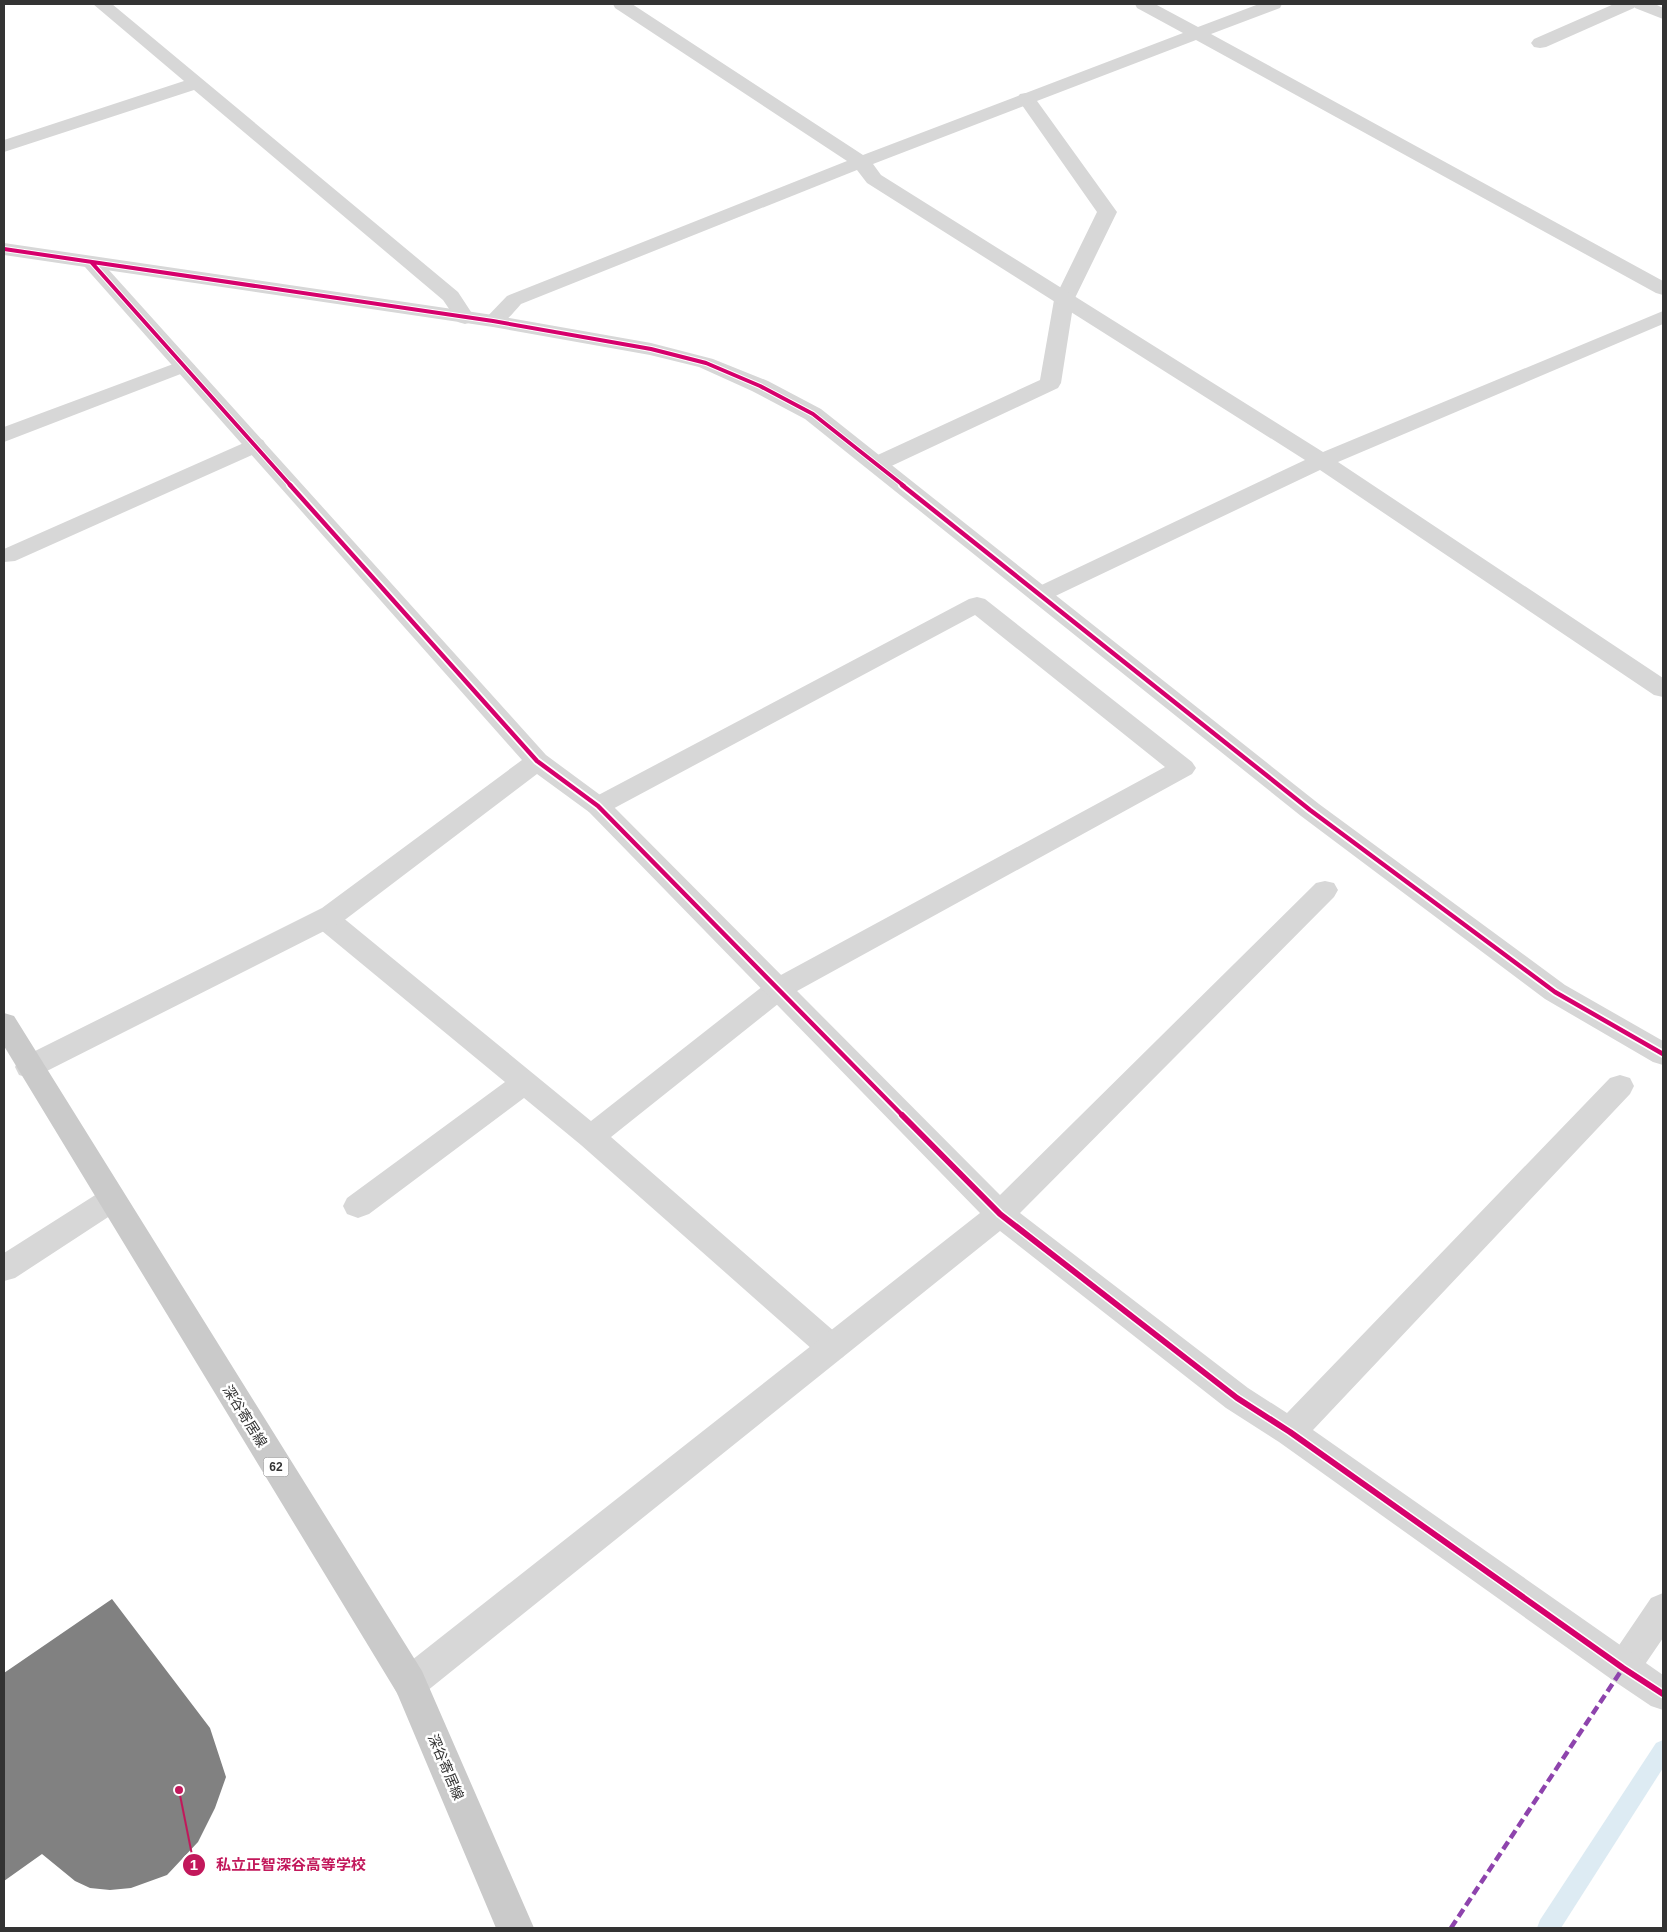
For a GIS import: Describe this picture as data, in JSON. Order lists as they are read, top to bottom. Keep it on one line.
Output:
{"streets":{"main road":["深谷寄居線","62"]},"places":["私立正智深谷高等学校"]}
